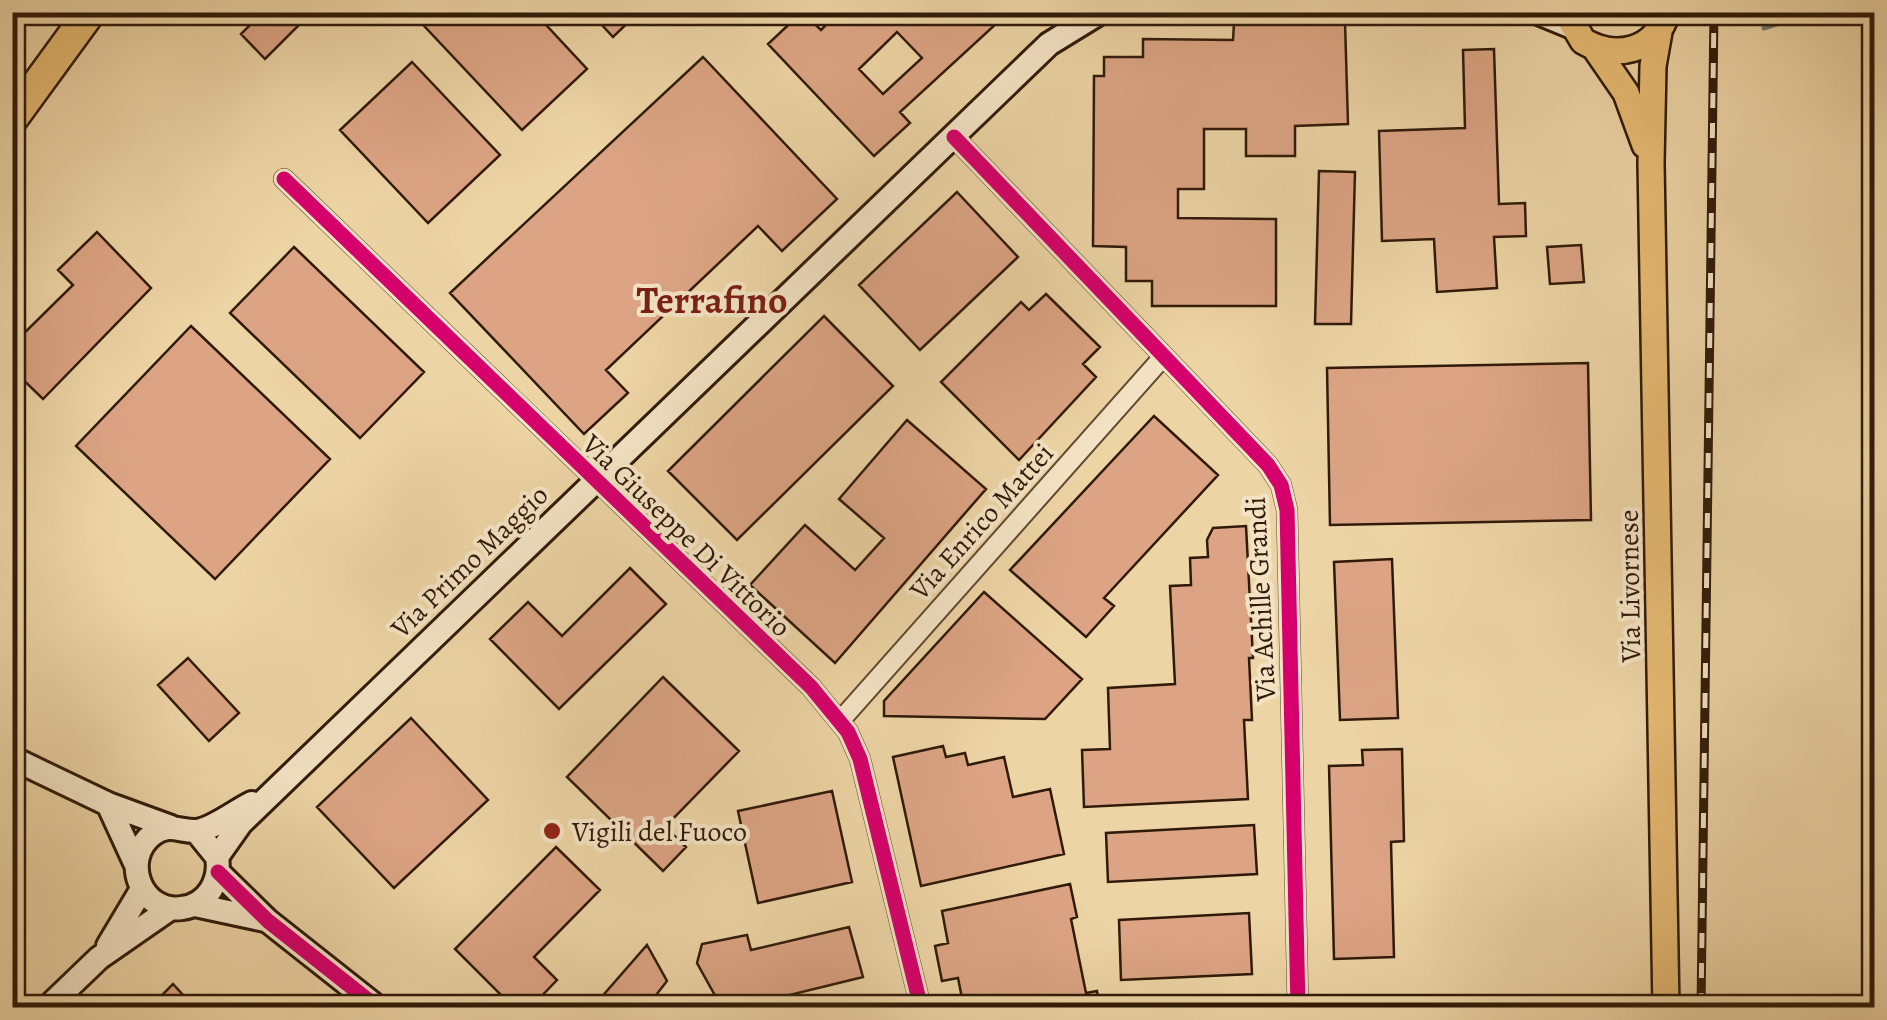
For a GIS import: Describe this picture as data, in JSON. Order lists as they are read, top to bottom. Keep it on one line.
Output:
{"streets":{"main road":["Via Primo Maggio","Via Livornese"],"street":["Via Enrico Mattei","Via Giuseppe Di Vittorio","Via Achille Grandi"]},"crossings":[["Via Enrico Mattei","Via Giuseppe Di Vittorio"],["Via Enrico Mattei","Via Achille Grandi"],["Via Giuseppe Di Vittorio","Via Primo Maggio"],["Via Primo Maggio","Via Achille Grandi"]],"districts":["Terrafino"],"places":["Vigili del Fuoco"]}
